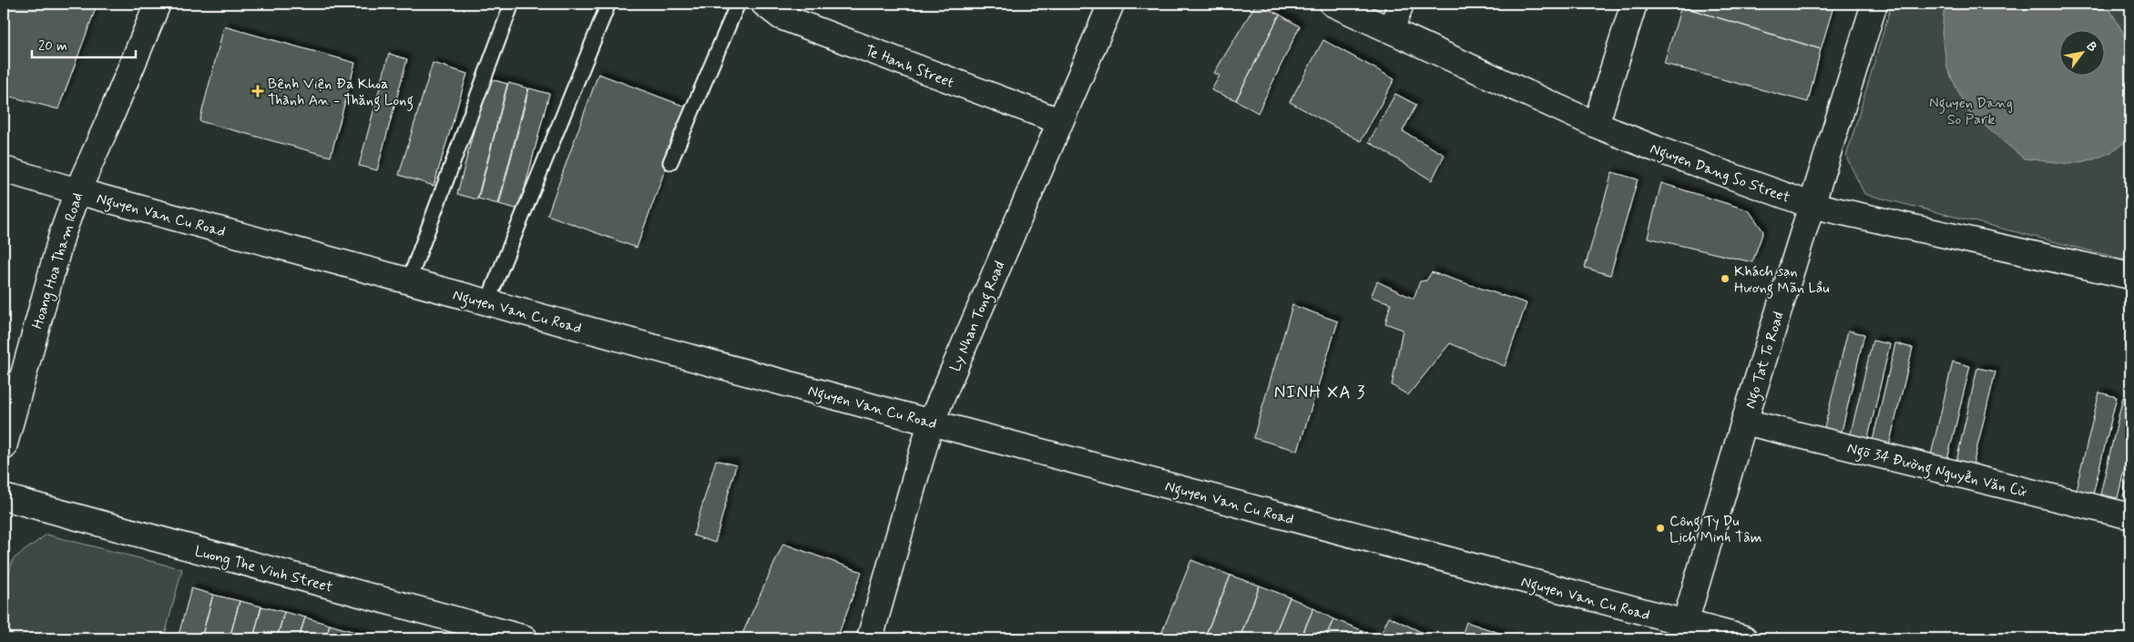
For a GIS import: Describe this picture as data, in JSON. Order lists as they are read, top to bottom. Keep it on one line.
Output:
{"streets":{"street":["Te Hanh Street","Nguyen Dang So Street","Nguyen Van Cu Road","Hoang Hoa Tham Road","Ly Nhan Tong Road","Ngo Tat To Road","Ngõ 34 Đường Nguyễn Văn Cừ","Luong The Vinh Street"]},"crossings":[["Te Hanh Street","Ly Nhan Tong Road"],["Nguyen Dang So Street","Ngo Tat To Road"],["Nguyen Van Cu Road","Hoang Hoa Tham Road"],["Nguyen Van Cu Road","Ly Nhan Tong Road"],["Nguyen Van Cu Road","Ngo Tat To Road"],["Ngo Tat To Road","Ngõ 34 Đường Nguyễn Văn Cừ"]],"districts":["NINH XA 3"],"parks":["Nguyen Dang So Park"],"places":{"health":["Bệnh Viện Đa Khoa Thành An - Thăng Long"],"other":["Khách sạn Hương Mãn Lầu","Công Ty Du Lịch Minh Tâm"]},"scale_bar":"20 m","north":"top right"}
